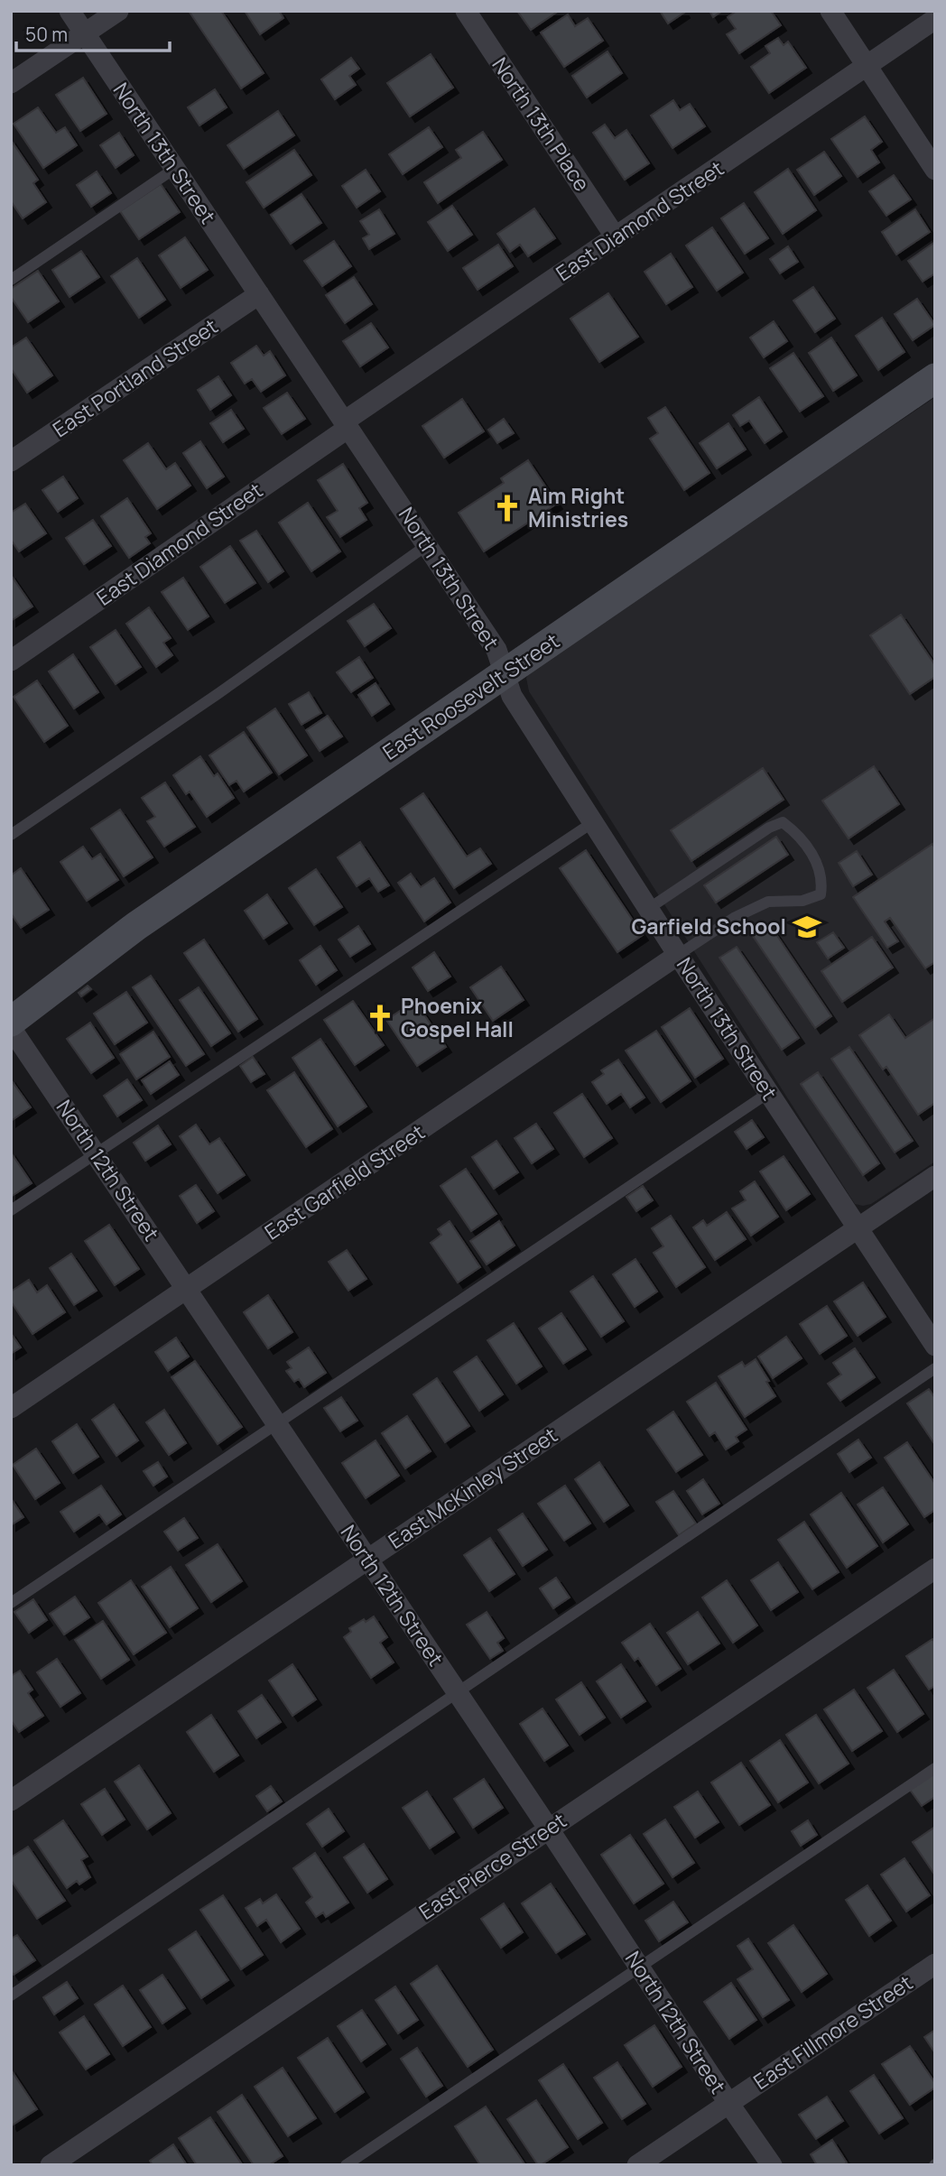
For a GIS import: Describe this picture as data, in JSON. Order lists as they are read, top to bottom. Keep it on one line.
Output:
{"streets":{"street":["North 13th Place","North 13th Street","East Diamond Street","East Portland Street","East Roosevelt Street","North 12th Street","East Garfield Street","East McKinley Street","East Pierce Street","East Fillmore Street"]},"crossings":[["North 13th Place","East Diamond Street"],["North 13th Street","East Diamond Street"],["North 13th Street","East Portland Street"],["North 13th Street","East Roosevelt Street"],["North 13th Street","East Garfield Street"],["North 13th Street","East McKinley Street"],["North 12th Street","East Garfield Street"],["North 12th Street","East McKinley Street"],["North 12th Street","East Pierce Street"],["North 12th Street","East Fillmore Street"]],"places":{"church":["Aim Right Ministries","Phoenix Gospel Hall"],"school or university":["Garfield School"]},"scale_bar":"50 m"}
